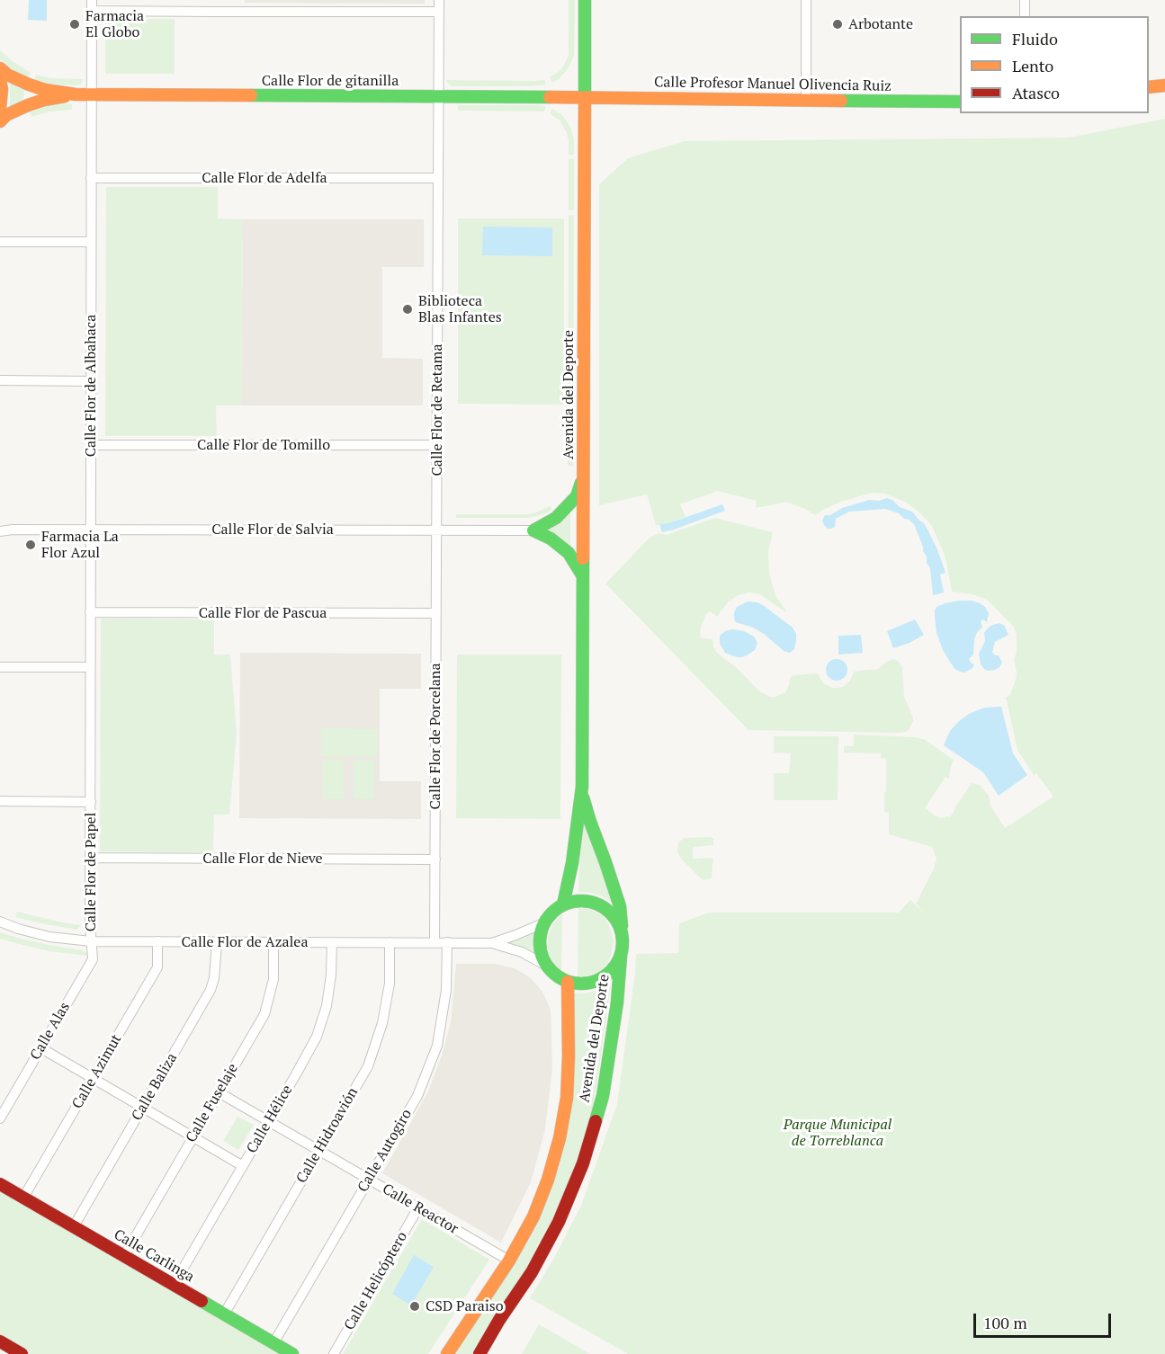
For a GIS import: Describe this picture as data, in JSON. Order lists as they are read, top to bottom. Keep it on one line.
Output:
{"streets":{"street":["Calle Flor de gitanilla","Calle Profesor Manuel Olivencia Ruiz","Calle Flor de Adelfa","Calle Flor de Albahaca","Avenida del Deporte","Calle Flor de Retama","Calle Flor de Tomillo","Calle Flor de Salvia","Calle Flor de Pascua","Calle Flor de Porcelana","Calle Flor de Nieve","Calle Flor de Papel","Calle Flor de Azalea","Calle Alas","Calle Azimut","Calle Baliza","Calle Fuselaje","Calle Hélice","Calle Hidroavión","Calle Autogiro","Calle Reactor","Calle Carlinga","Calle Helicóptero"]},"crossings":[["Calle Flor de gitanilla","Calle Profesor Manuel Olivencia Ruiz"],["Calle Flor de gitanilla","Calle Flor de Albahaca"],["Calle Flor de gitanilla","Avenida del Deporte"],["Calle Flor de gitanilla","Calle Flor de Retama"],["Calle Profesor Manuel Olivencia Ruiz","Avenida del Deporte"],["Calle Flor de Adelfa","Calle Flor de Albahaca"],["Calle Flor de Adelfa","Calle Flor de Retama"],["Calle Flor de Albahaca","Calle Flor de Tomillo"],["Calle Flor de Albahaca","Calle Flor de Salvia"],["Calle Flor de Albahaca","Calle Flor de Papel"],["Avenida del Deporte","Calle Reactor"],["Calle Flor de Retama","Calle Flor de Tomillo"],["Calle Flor de Retama","Calle Flor de Salvia"],["Calle Flor de Retama","Calle Flor de Porcelana"],["Calle Flor de Salvia","Calle Flor de Porcelana"],["Calle Flor de Salvia","Calle Flor de Papel"],["Calle Flor de Pascua","Calle Flor de Porcelana"],["Calle Flor de Pascua","Calle Flor de Papel"],["Calle Flor de Porcelana","Calle Flor de Nieve"],["Calle Flor de Porcelana","Calle Flor de Azalea"],["Calle Flor de Nieve","Calle Flor de Papel"],["Calle Flor de Papel","Calle Flor de Azalea"],["Calle Flor de Papel","Calle Alas"],["Calle Flor de Azalea","Calle Alas"],["Calle Flor de Azalea","Calle Azimut"],["Calle Flor de Azalea","Calle Baliza"],["Calle Flor de Azalea","Calle Fuselaje"],["Calle Flor de Azalea","Calle Hélice"],["Calle Flor de Azalea","Calle Hidroavión"],["Calle Flor de Azalea","Calle Autogiro"],["Calle Azimut","Calle Carlinga"],["Calle Baliza","Calle Carlinga"],["Calle Fuselaje","Calle Reactor"],["Calle Fuselaje","Calle Carlinga"],["Calle Hélice","Calle Reactor"],["Calle Hélice","Calle Carlinga"],["Calle Hidroavión","Calle Reactor"],["Calle Hidroavión","Calle Carlinga"],["Calle Autogiro","Calle Reactor"],["Calle Autogiro","Calle Carlinga"],["Calle Reactor","Calle Helicóptero"]],"parks":["Parque Municipal de Torreblanca"],"places":["Farmacia El Globo","Arbotante","Biblioteca Blas Infantes","Farmacia La Flor Azul","CSD Paraiso"],"legend":["Fluido","Lento","Atasco"],"scale_bar":"100 m"}
